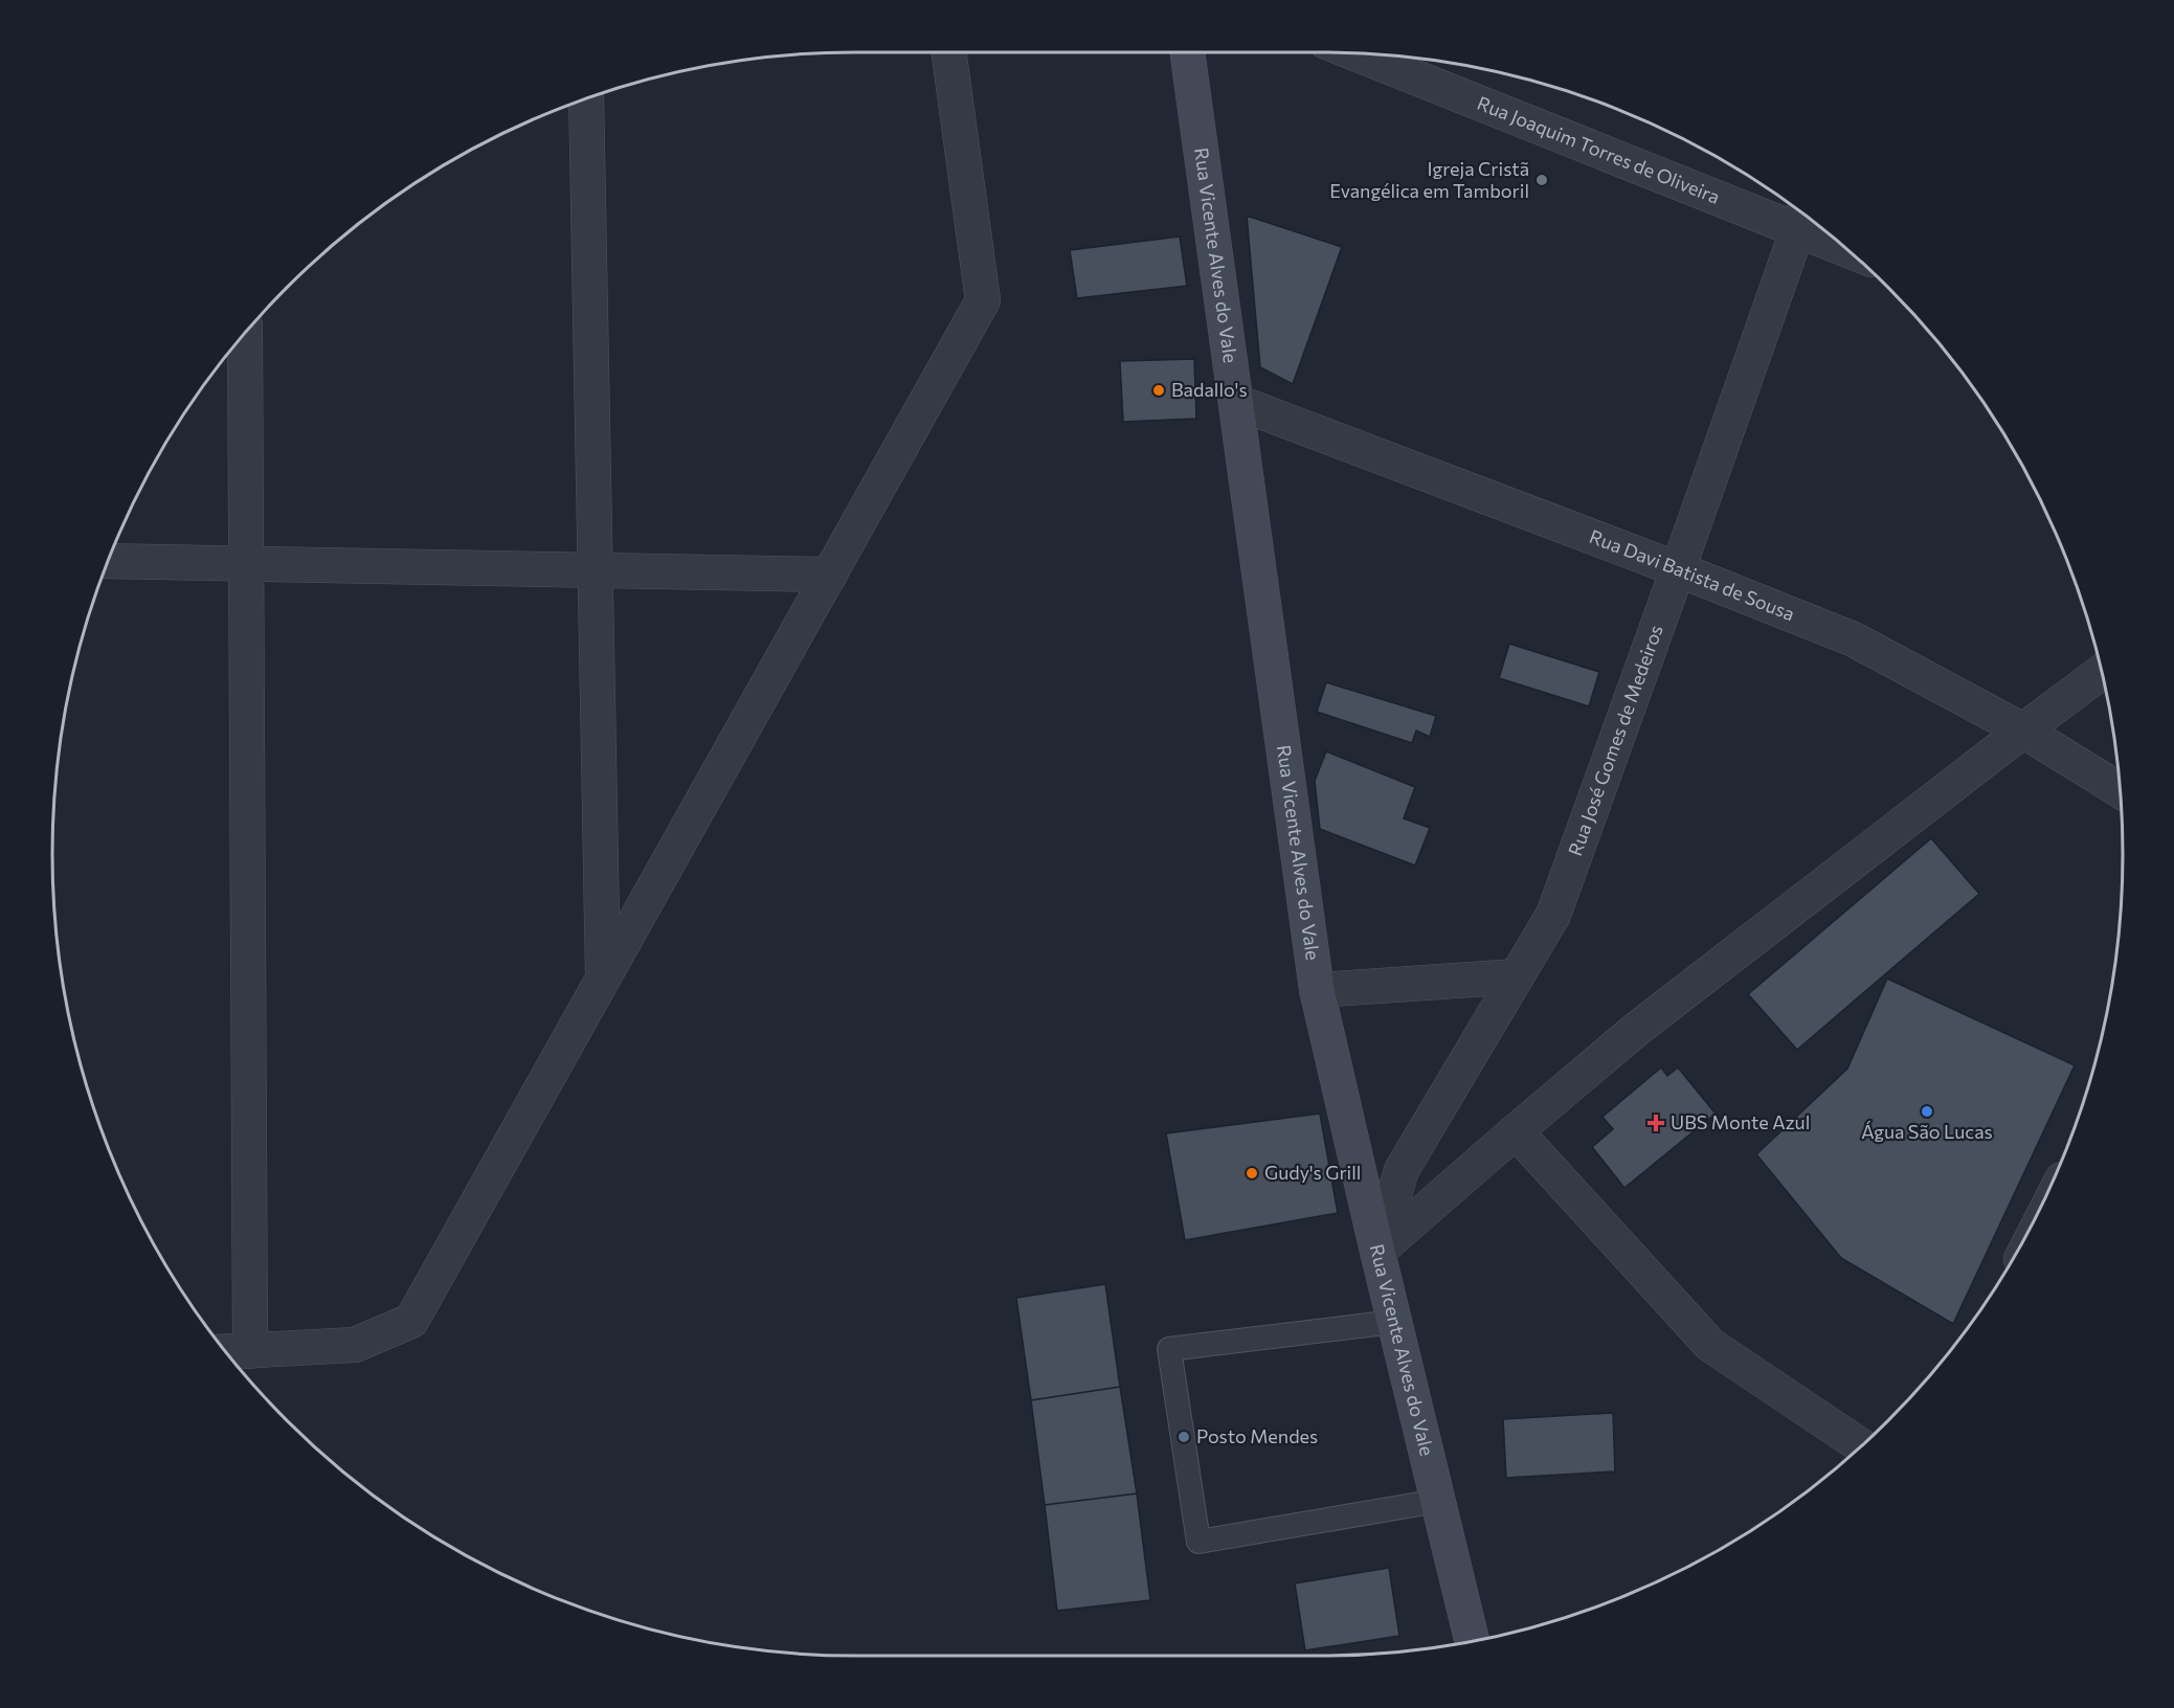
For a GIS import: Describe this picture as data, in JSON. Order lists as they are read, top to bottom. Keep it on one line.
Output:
{"streets":{"main road":["Rua Vicente Alves do Vale"],"street":["Rua Joaquim Torres de Oliveira","Rua Davi Batista de Sousa","Rua José Gomes de Medeiros"]},"crossings":[["Rua Joaquim Torres de Oliveira","Rua José Gomes de Medeiros"],["Rua Vicente Alves do Vale","Rua Davi Batista de Sousa"],["Rua Vicente Alves do Vale","Rua José Gomes de Medeiros"],["Rua Davi Batista de Sousa","Rua José Gomes de Medeiros"]],"places":{"other":["Igreja Cristã Evangélica em Tamboril","Badallo's","Água São Lucas","Gudy's Grill","Posto Mendes"],"health":["UBS Monte Azul"]}}
